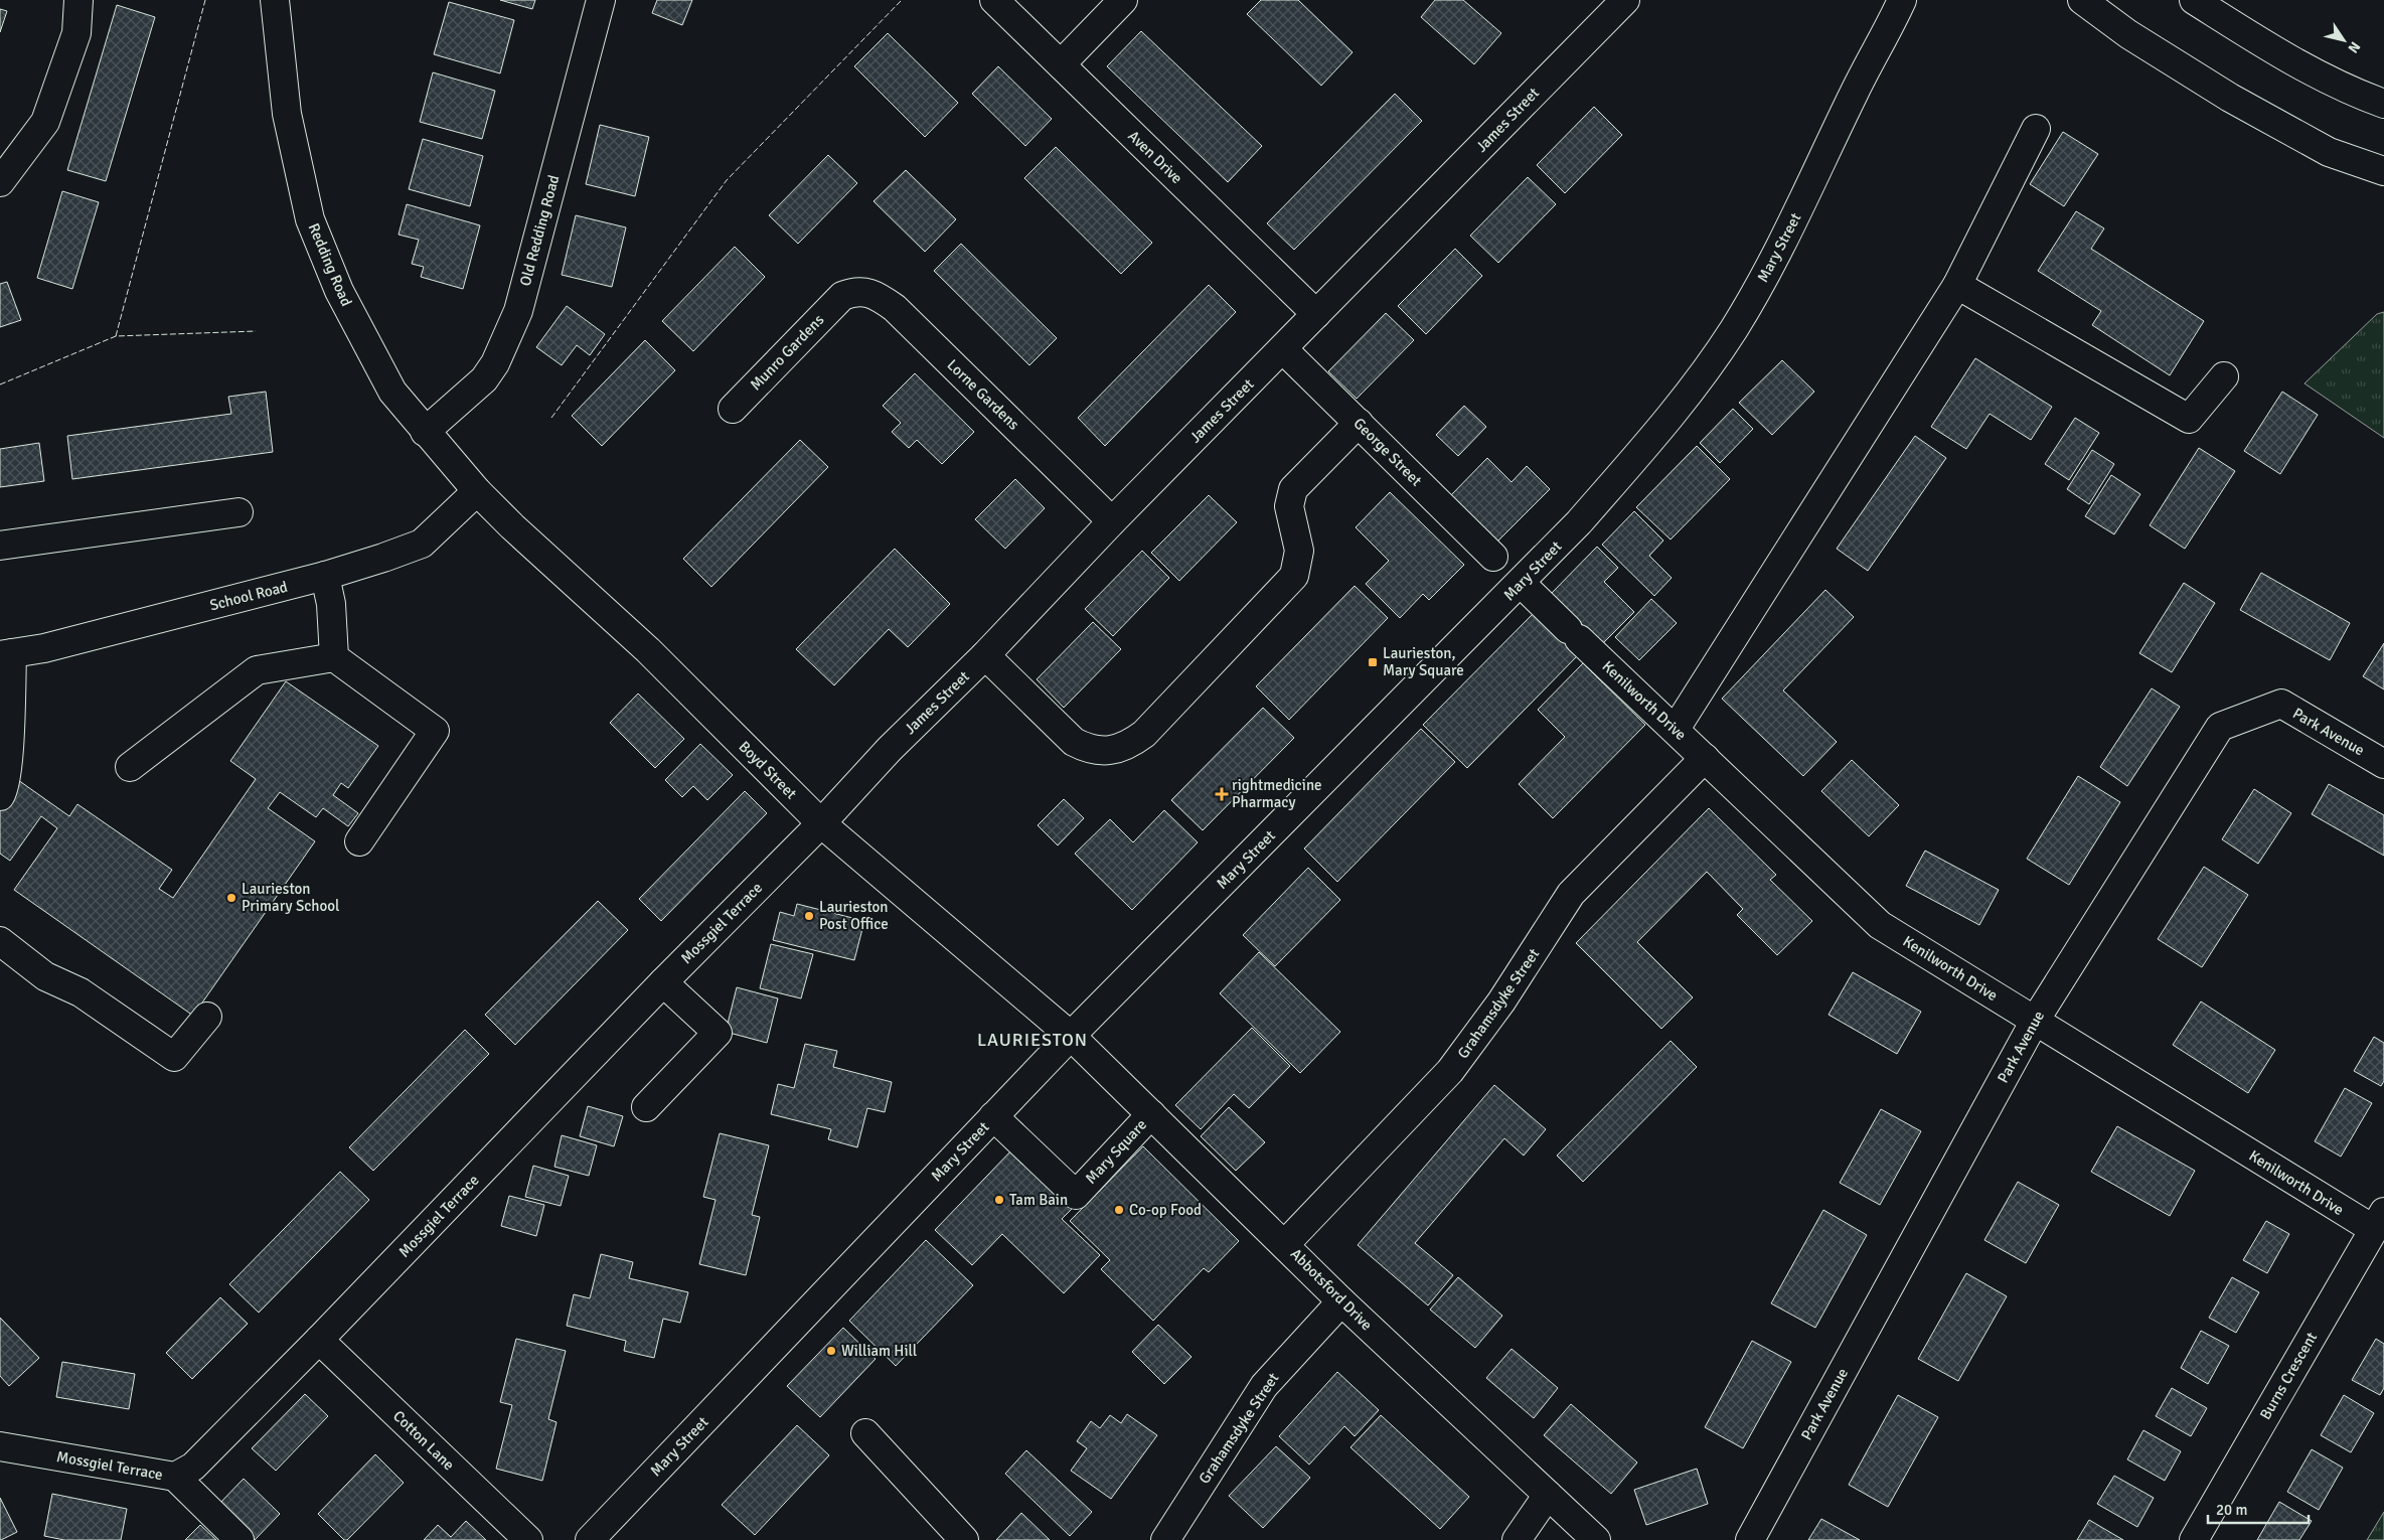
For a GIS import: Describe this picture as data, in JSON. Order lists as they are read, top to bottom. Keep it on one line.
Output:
{"streets":{"street":["James Street","Aven Drive","Old Redding Road","Mary Street","Redding Road","Munro Gardens","Lorne Gardens","George Street","School Road","Kenilworth Drive","Park Avenue","Boyd Street","Mossgiel Terrace","Grahamsdyke Street","Mary Square","Abbotsford Drive","Burns Crescent","Cotton Lane"]},"crossings":[["James Street","Aven Drive"],["James Street","Lorne Gardens"],["James Street","George Street"],["James Street","Boyd Street"],["James Street","Mossgiel Terrace"],["Old Redding Road","Redding Road"],["Mary Street","Kenilworth Drive"],["Mary Street","Boyd Street"],["Mary Street","Mary Square"],["Mary Street","Abbotsford Drive"],["Redding Road","School Road"],["Redding Road","Boyd Street"],["Munro Gardens","Lorne Gardens"],["School Road","Boyd Street"],["Kenilworth Drive","Park Avenue"],["Kenilworth Drive","Grahamsdyke Street"],["Kenilworth Drive","Burns Crescent"],["Boyd Street","Mossgiel Terrace"],["Boyd Street","Abbotsford Drive"],["Mossgiel Terrace","Cotton Lane"],["Grahamsdyke Street","Abbotsford Drive"],["Mary Square","Abbotsford Drive"]],"districts":["LAURIESTON"],"places":{"transit":["Laurieston, Mary Square"],"health":["rightmedicine Pharmacy"],"other":["Laurieston Primary School","Laurieston Post Office","Tam Bain","Co-op Food","William Hill"]},"scale_bar":"20 m","north":"bottom right"}
